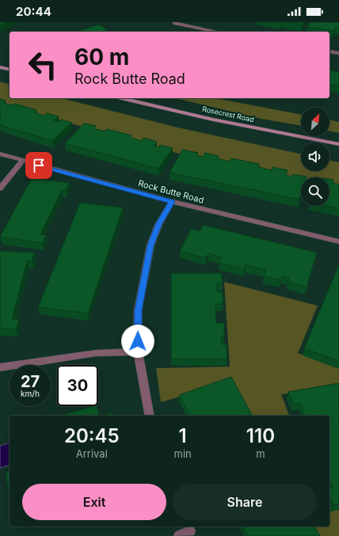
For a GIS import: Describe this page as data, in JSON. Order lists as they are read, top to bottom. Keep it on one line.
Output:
{"streets":{"main road":["Rosecrest Road"],"street":["Rock Butte Road"]},"north":"top right","page":{"status":"20:44","turn":["60 m","Rock Butte Road"],"speed":"27 km/h","limit":"30","eta":["20:45","Arrival","1","min","110","m"],"buttons":["Exit","Share"]}}
